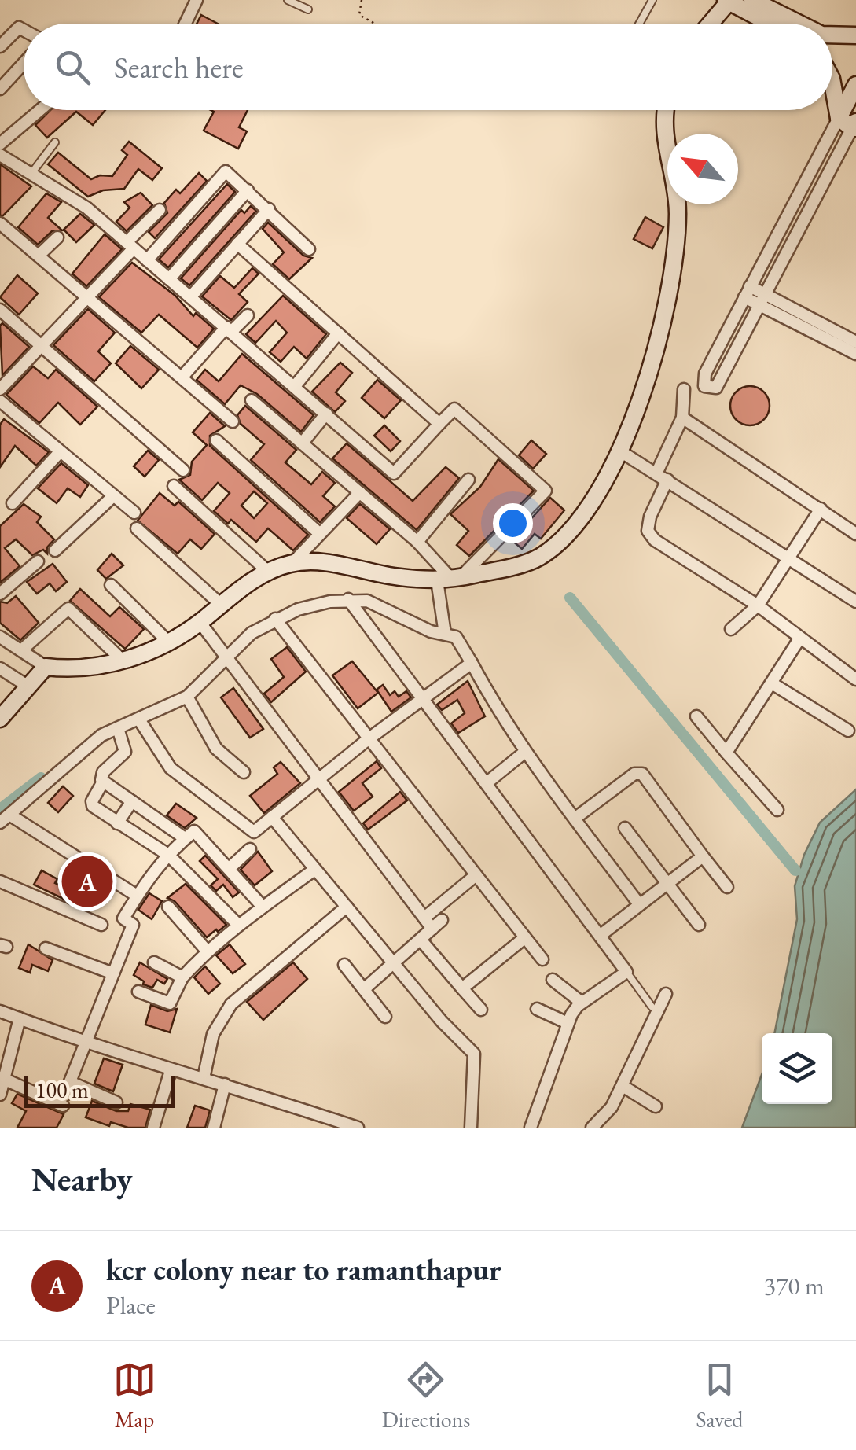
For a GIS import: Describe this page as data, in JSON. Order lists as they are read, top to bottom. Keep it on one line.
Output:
{"scale_bar":"100 m","north":"top left","page":{"search":"Search here","pins":"A","scale":"100 m","heading":"Nearby","list":[{"mark":"A","name":"kcr colony near to ramanthapur","note":"Place","value":"370 m"}],"nav":["Map","Directions","Saved"]}}
